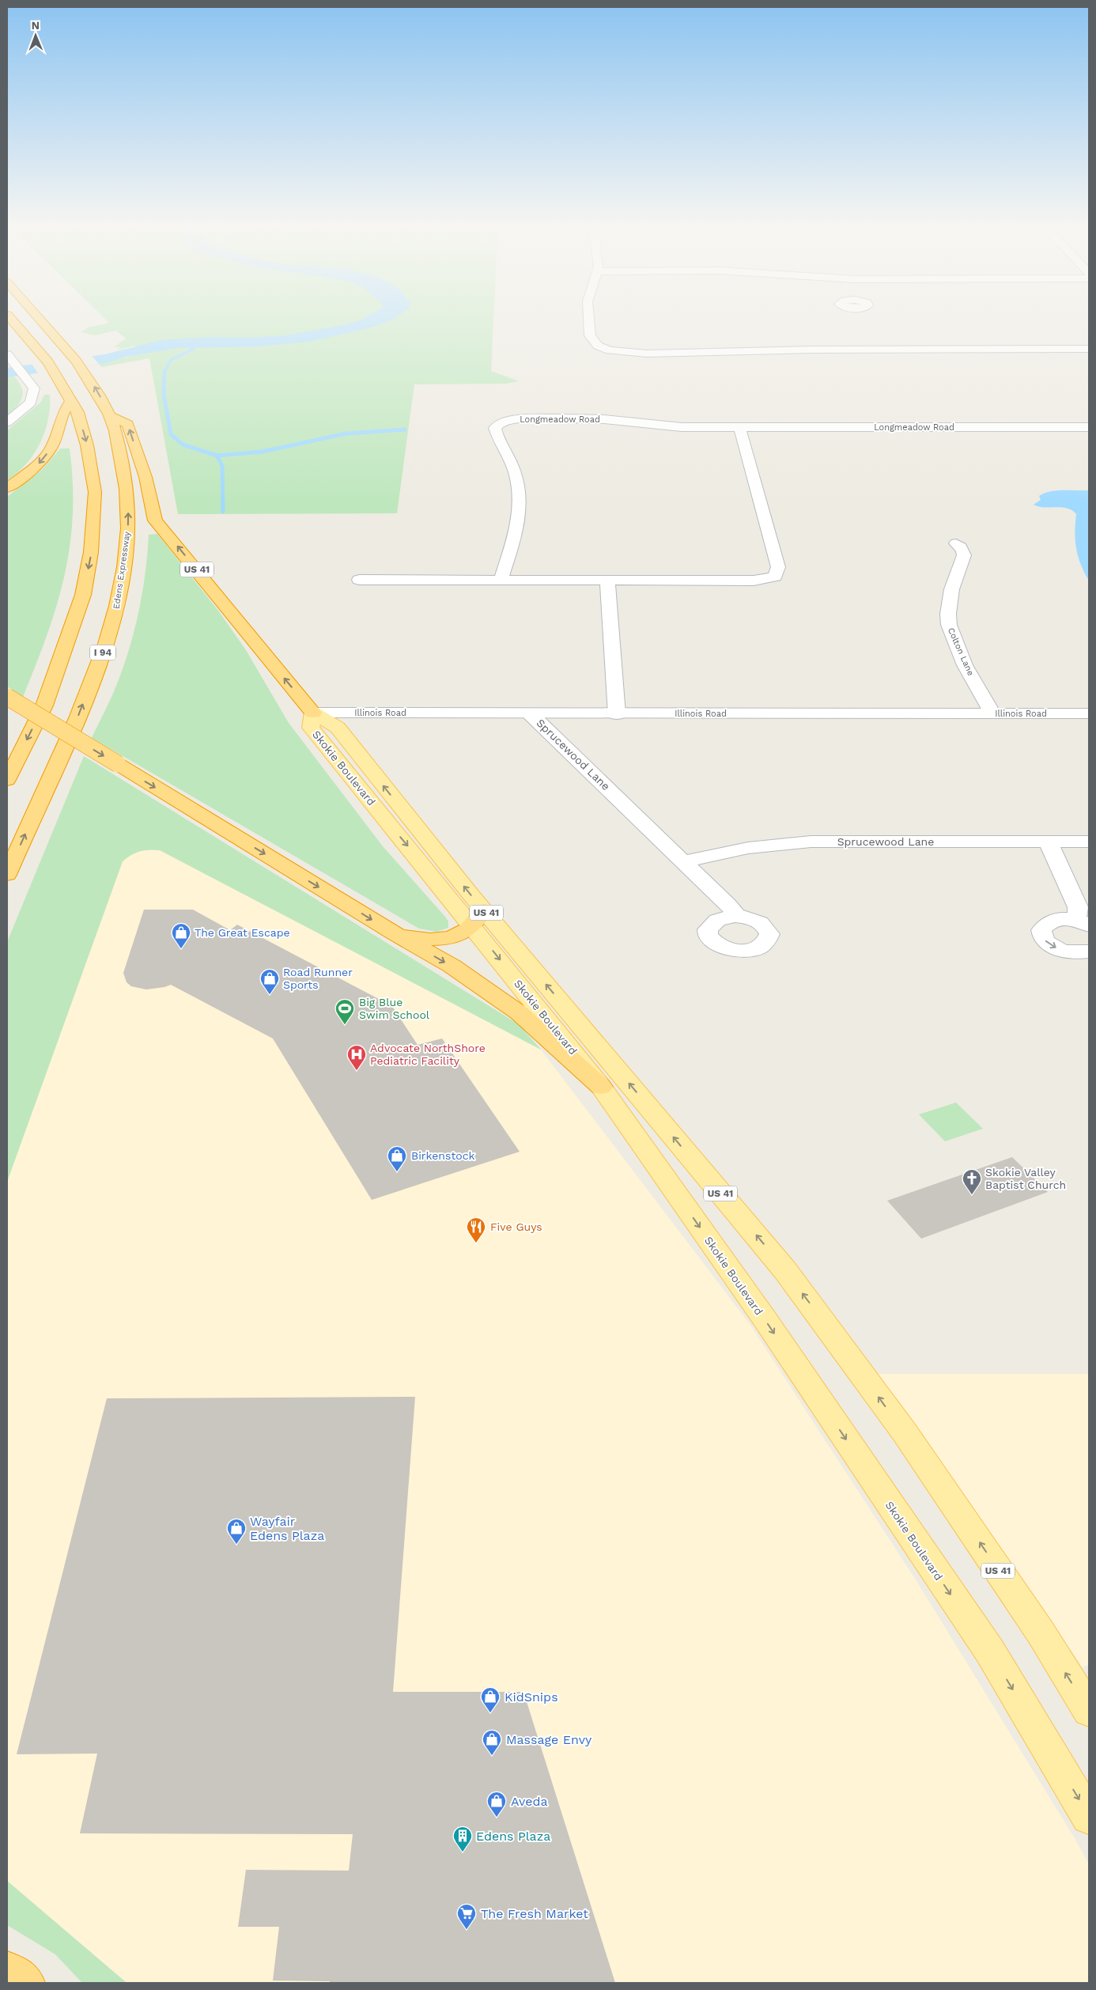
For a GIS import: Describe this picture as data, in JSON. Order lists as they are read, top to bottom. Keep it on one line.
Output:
{"streets":{"highway":["US 41","Edens Expressway","I 94"],"main road":["Skokie Boulevard"],"street":["Longmeadow Road","Colton Lane","Illinois Road","Sprucewood Lane"]},"crossings":[["US 41","Edens Expressway"],["US 41","Illinois Road"],["US 41","Skokie Boulevard"],["Colton Lane","Illinois Road"],["Illinois Road","Sprucewood Lane"],["Illinois Road","Skokie Boulevard"]],"places":{"shop":["The Great Escape","Road Runner Sports","Birkenstock","Wayfair Edens Plaza","KidSnips","Massage Envy","Aveda"],"sports":["Big Blue Swim School"],"hospital":["Advocate NorthShore Pediatric Facility"],"church":["Skokie Valley Baptist Church"],"restaurant":["Five Guys"],"building":["Edens Plaza"],"supermarket":["The Fresh Market"]},"north":"top"}
